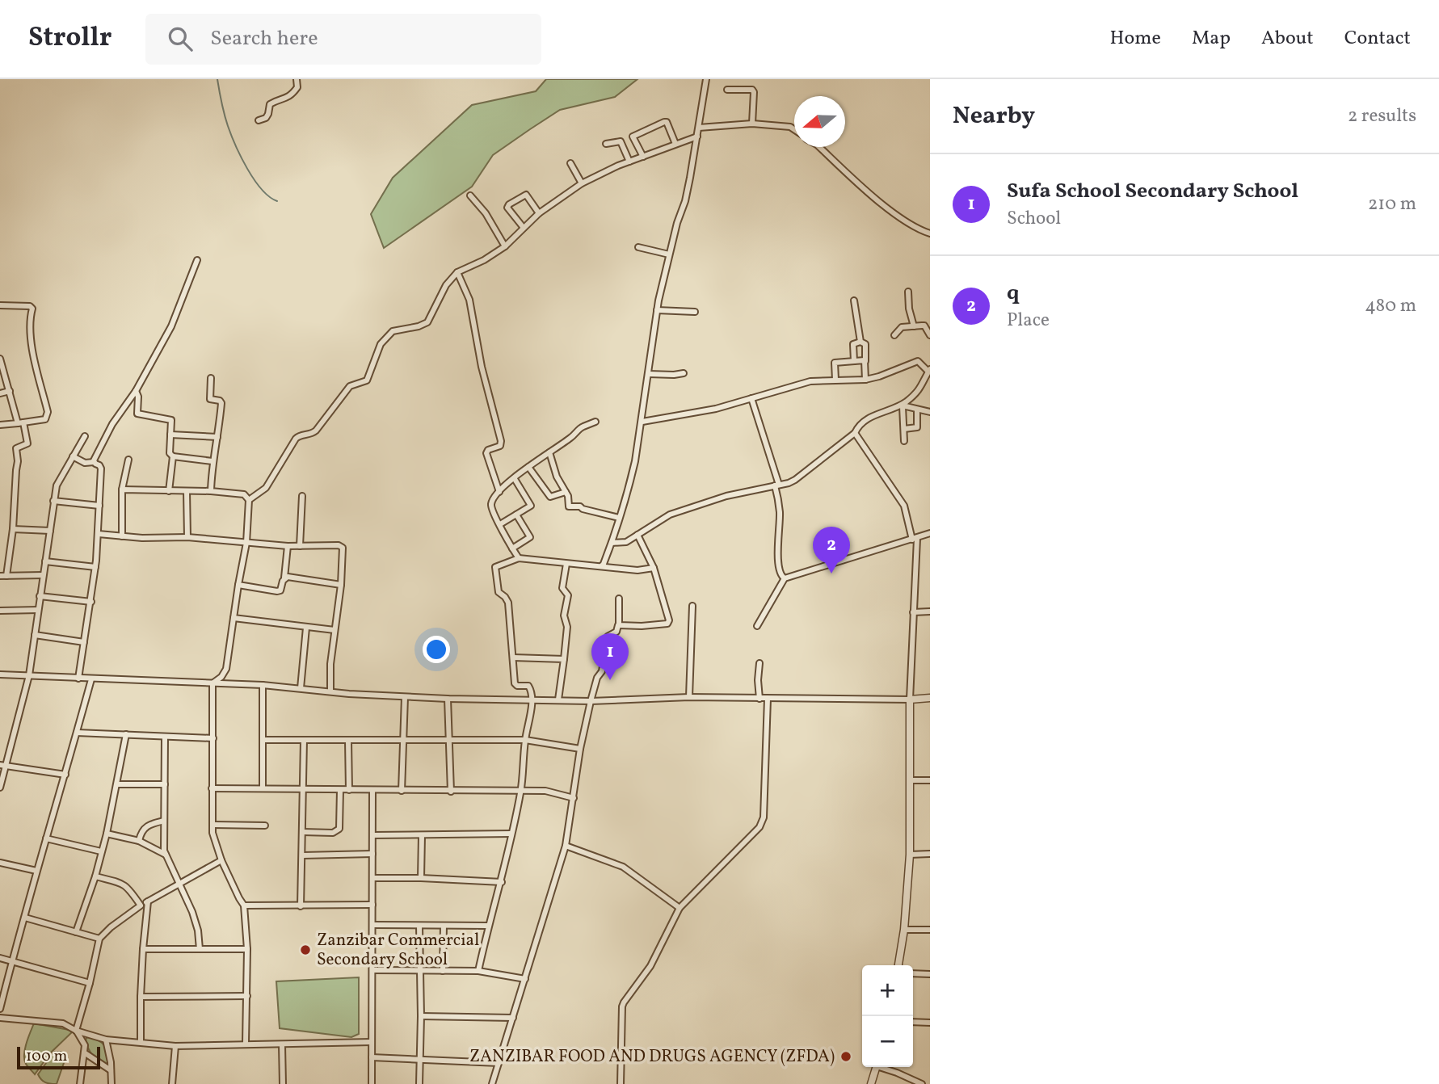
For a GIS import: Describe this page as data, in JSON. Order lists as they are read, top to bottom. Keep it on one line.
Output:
{"places":["Zanzibar Commercial Secondary School","ZANZIBAR FOOD AND DRUGS AGENCY (ZFDA)"],"scale_bar":"100 m","north":"left","page":{"header":"Strollr","search":"Search here","nav":["Home","Map","About","Contact"],"heading":["Nearby","2 results"],"list":[{"mark":"1","name":"Sufa School Secondary School","note":"School","value":"210 m"},{"mark":"2","name":"q","note":"Place","value":"480 m"}],"pins":["2","1"],"map_buttons":["+","−"],"scale":"100 m"}}
